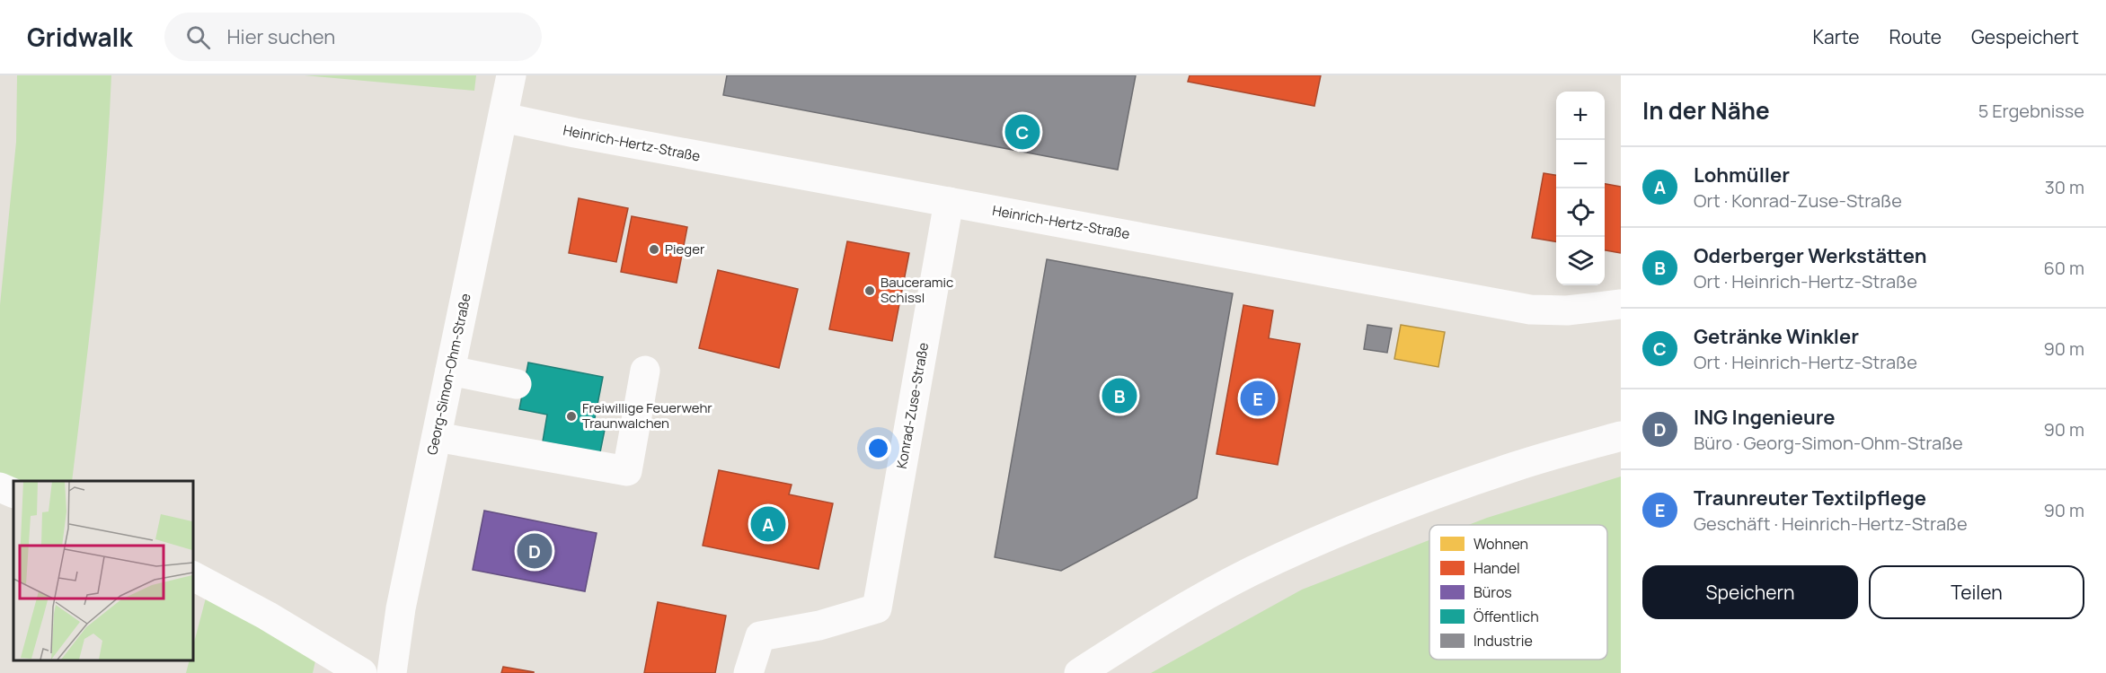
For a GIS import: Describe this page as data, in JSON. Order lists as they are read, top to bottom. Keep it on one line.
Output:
{"streets":{"street":["Heinrich-Hertz-Straße","Georg-Simon-Ohm-Straße","Konrad-Zuse-Straße"]},"crossings":[["Heinrich-Hertz-Straße","Georg-Simon-Ohm-Straße"],["Heinrich-Hertz-Straße","Konrad-Zuse-Straße"]],"places":["Pieger","Bauceramic Schissl","Freiwillige Feuerwehr Traunwalchen"],"legend":["Wohnen","Handel","Büros","Öffentlich","Industrie"],"page":{"header":"Gridwalk","search":"Hier suchen","nav":["Karte","Route","Gespeichert"],"heading":["In der Nähe","5 Ergebnisse"],"map_buttons":["+","−"],"pins":["C","B","E","A","D"],"list":[{"mark":"A","name":"Lohmüller","note":"Ort · Konrad-Zuse-Straße","value":"30 m"},{"mark":"B","name":"Oderberger Werkstätten","note":"Ort · Heinrich-Hertz-Straße","value":"60 m"},{"mark":"C","name":"Getränke Winkler","note":"Ort · Heinrich-Hertz-Straße","value":"90 m"},{"mark":"D","name":"ING Ingenieure","note":"Büro · Georg-Simon-Ohm-Straße","value":"90 m"},{"mark":"E","name":"Traunreuter Textilpflege","note":"Geschäft · Heinrich-Hertz-Straße","value":"90 m"}],"buttons":["Speichern","Teilen"]}}
